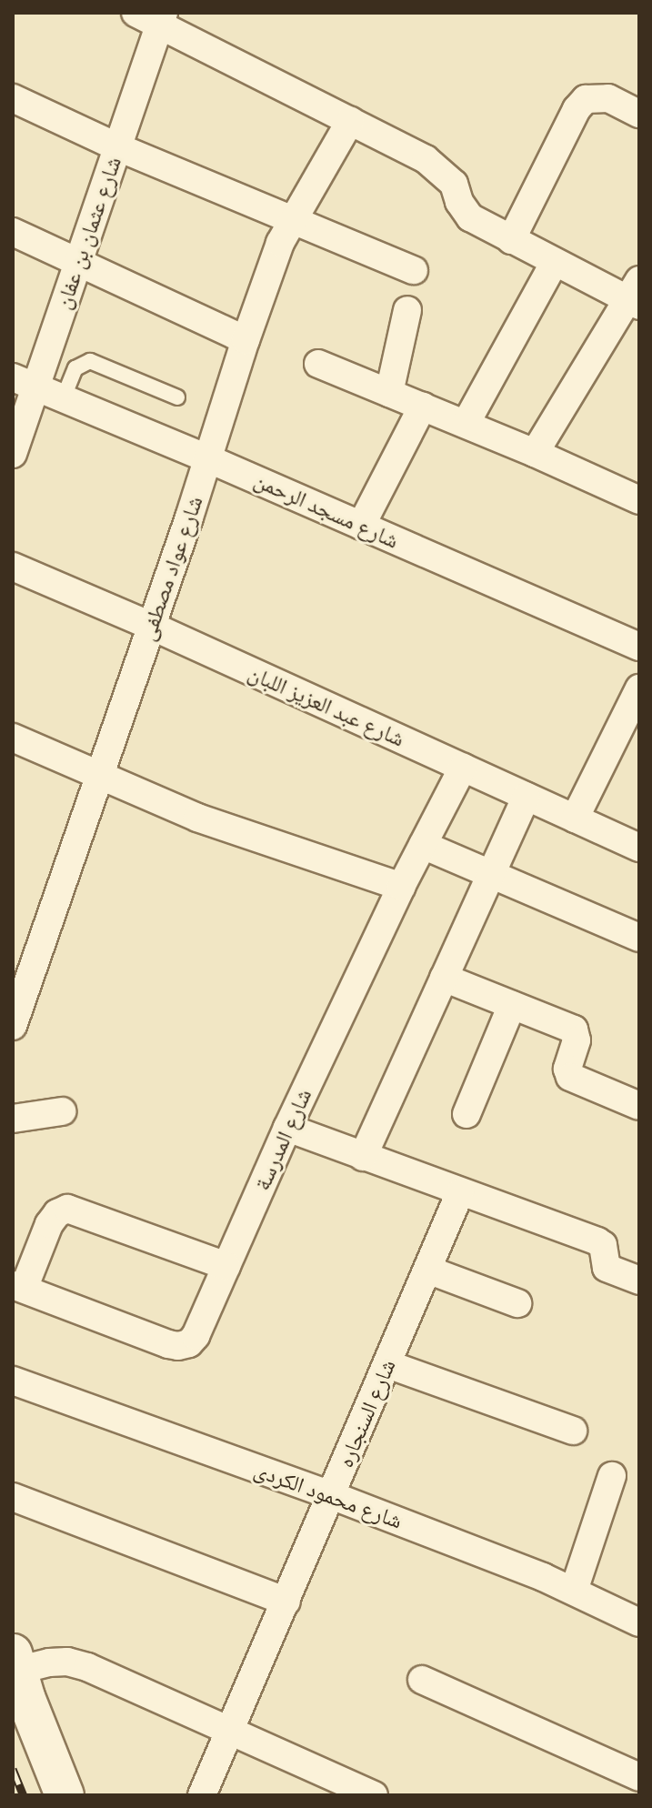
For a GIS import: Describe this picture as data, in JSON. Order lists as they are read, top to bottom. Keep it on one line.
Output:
{"streets":{"street":["شارع عثمان بن عفان","شارع مسجد الرحمن","شارع عواد مصطفى","شارع عبد العزيز اللبان","شارع المدرسة","شارع السنجاره","شارع محمود الكردى"]},"crossings":[["شارع عثمان بن عفان","شارع مسجد الرحمن"],["شارع مسجد الرحمن","شارع عواد مصطفى"],["شارع عواد مصطفى","شارع عبد العزيز اللبان"],["شارع عبد العزيز اللبان","شارع المدرسة"],["شارع السنجاره","شارع محمود الكردى"]]}
